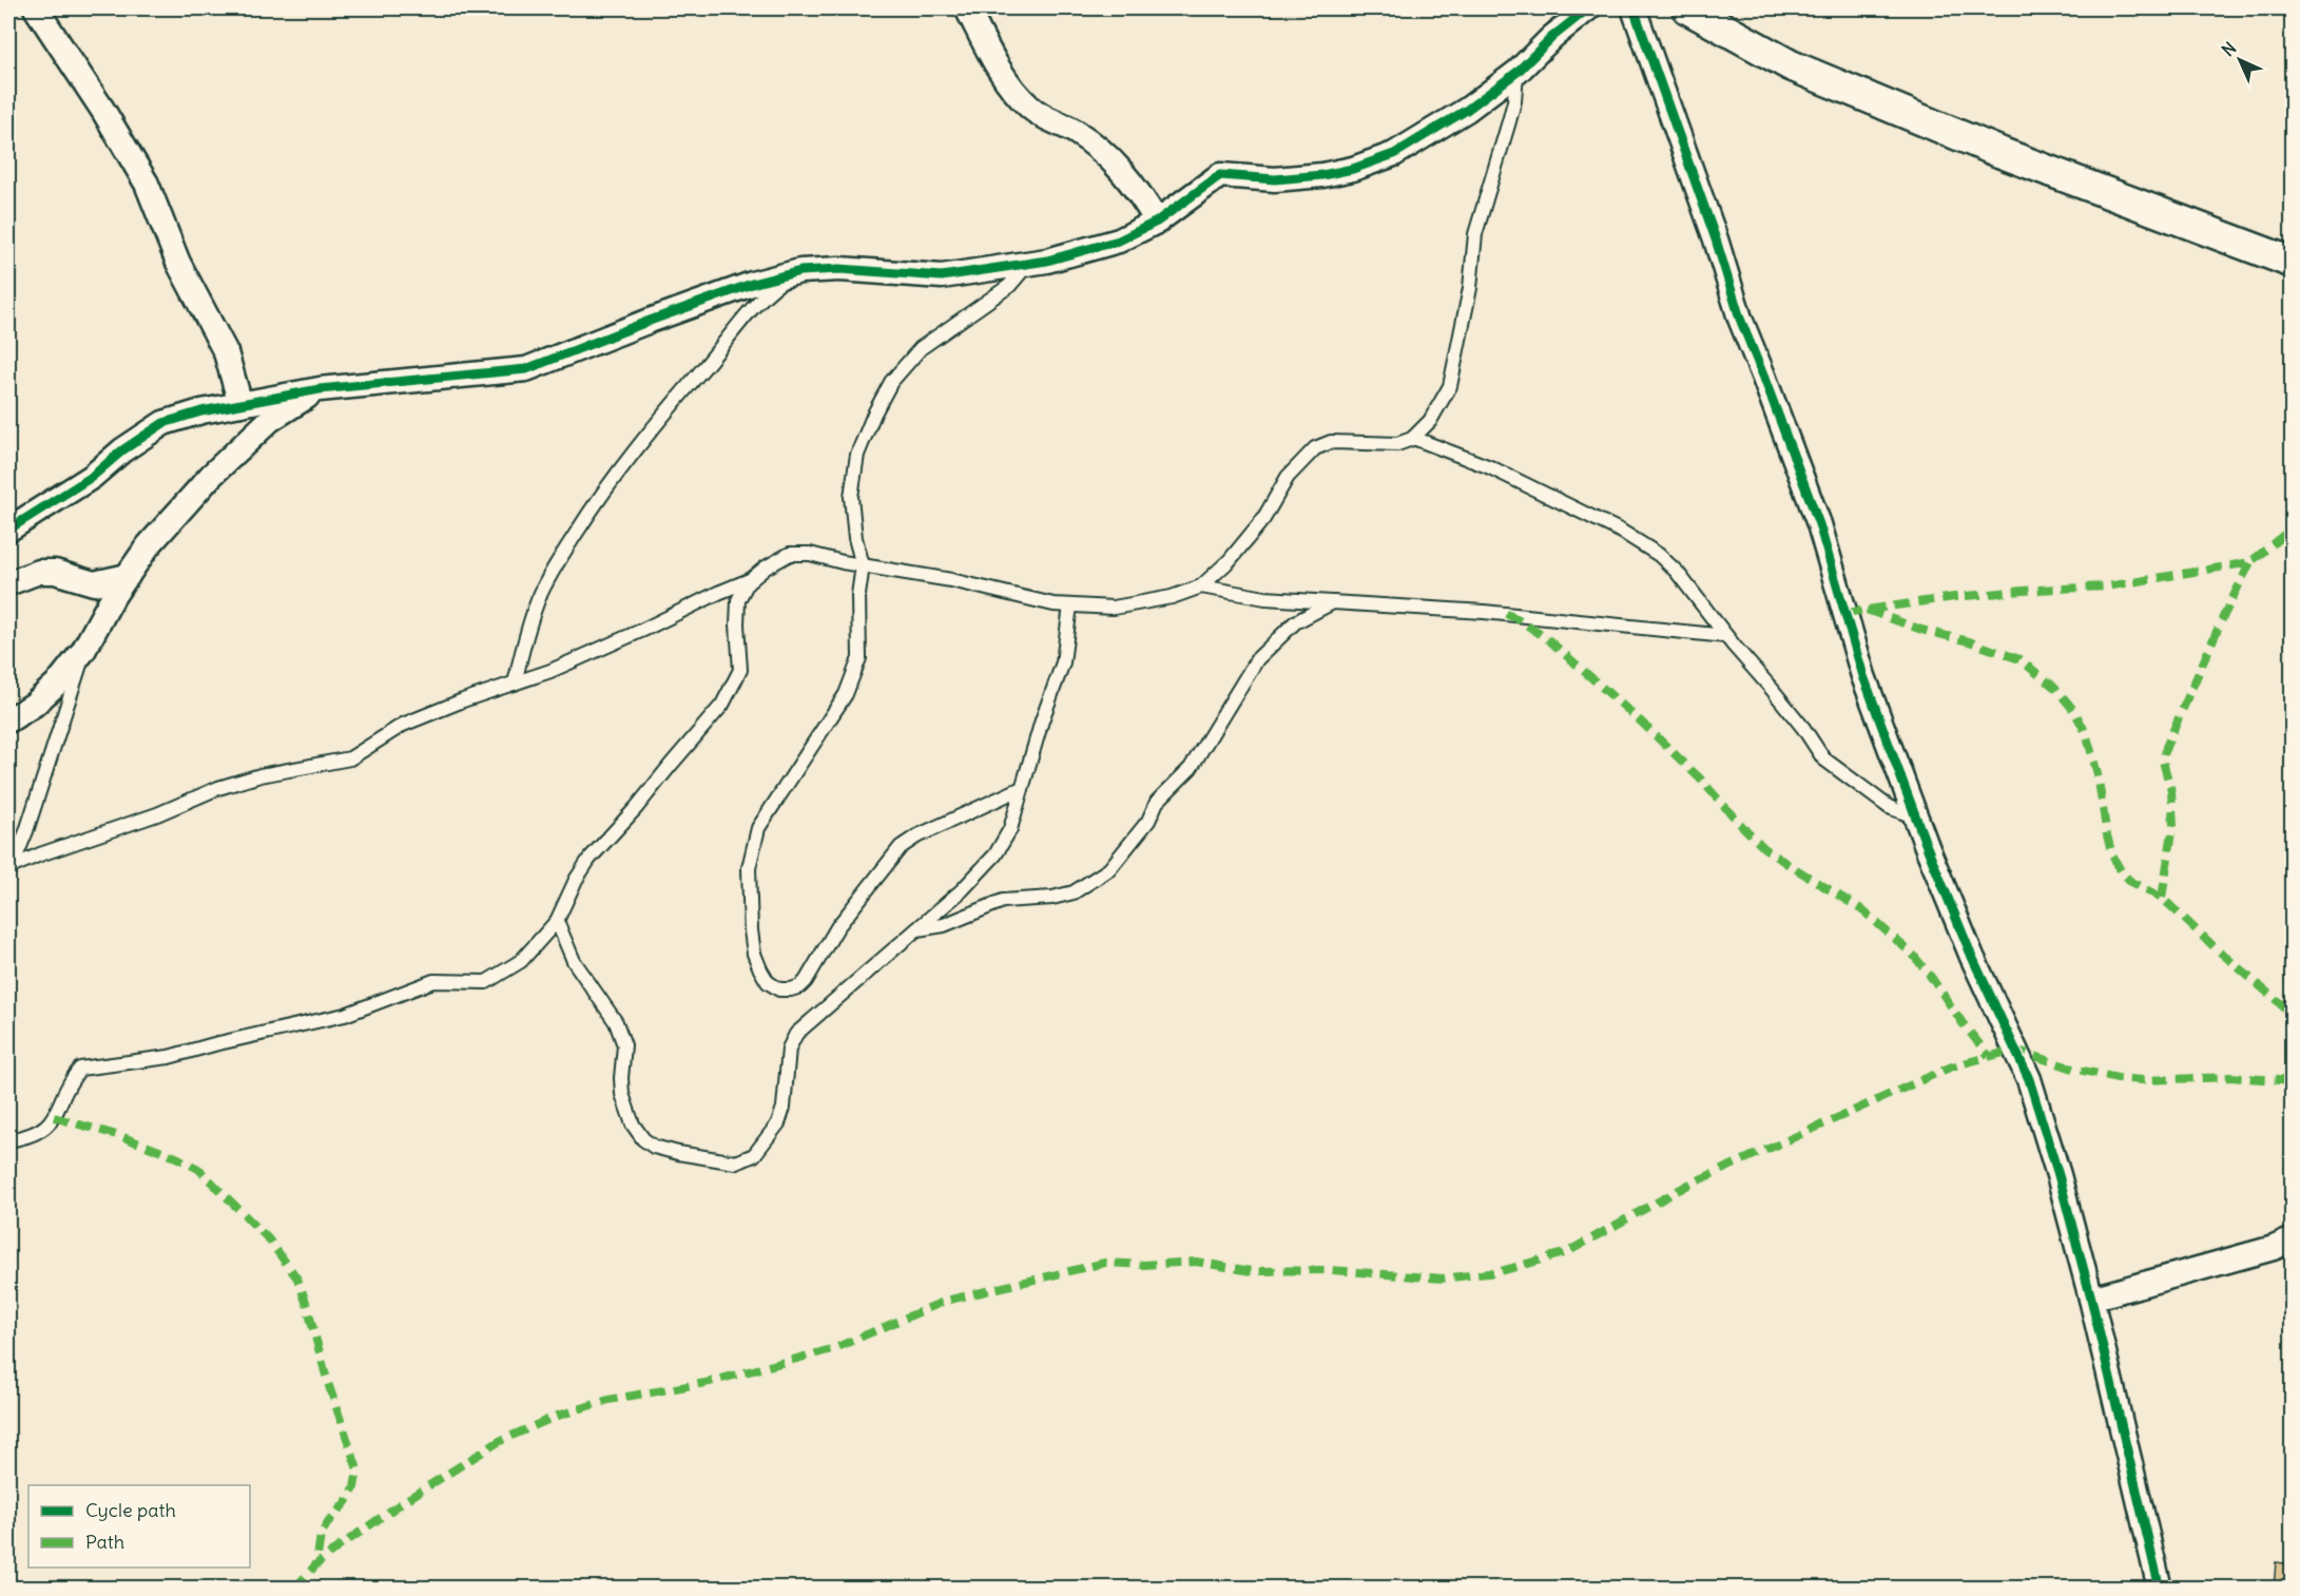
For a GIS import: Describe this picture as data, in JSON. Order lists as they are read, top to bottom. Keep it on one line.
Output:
{"legend":["Cycle path","Path"],"north":"top left"}
